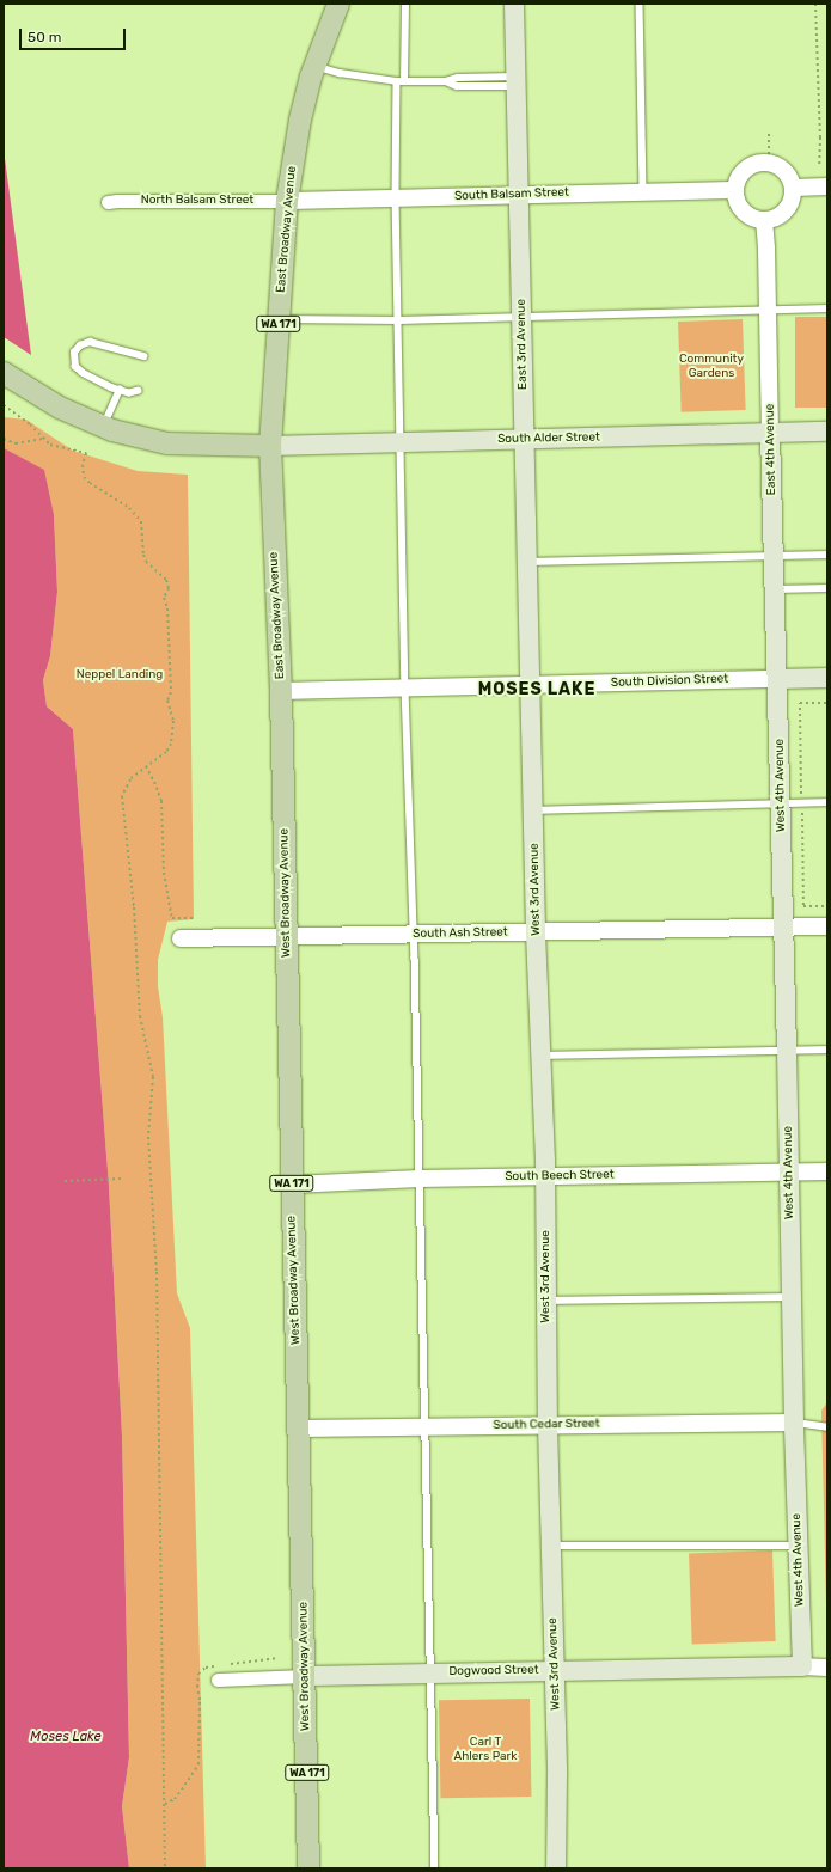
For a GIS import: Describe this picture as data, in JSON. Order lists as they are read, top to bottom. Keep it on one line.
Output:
{"streets":{"main road":["East Broadway Avenue","WA 171","East 3rd Avenue","South Alder Street","East 4th Avenue","South Division Street","West 4th Avenue","West 3rd Avenue","West Broadway Avenue","Dogwood Street"],"street":["South Balsam Street","North Balsam Street","South Ash Street","South Beech Street","South Cedar Street"]},"crossings":[["South Balsam Street","North Balsam Street"],["South Balsam Street","East Broadway Avenue"],["South Balsam Street","East 3rd Avenue"],["South Balsam Street","East 4th Avenue"],["North Balsam Street","East Broadway Avenue"],["East Broadway Avenue","South Alder Street"],["East Broadway Avenue","South Division Street"],["East Broadway Avenue","West Broadway Avenue"],["East 3rd Avenue","South Alder Street"],["East 3rd Avenue","South Division Street"],["East 3rd Avenue","West 3rd Avenue"],["South Alder Street","East 4th Avenue"],["East 4th Avenue","South Division Street"],["East 4th Avenue","West 4th Avenue"],["South Division Street","West 4th Avenue"],["South Division Street","West 3rd Avenue"],["South Division Street","West Broadway Avenue"],["West 4th Avenue","South Ash Street"],["West 4th Avenue","South Beech Street"],["West 4th Avenue","South Cedar Street"],["West 4th Avenue","Dogwood Street"],["West 3rd Avenue","South Ash Street"],["West 3rd Avenue","South Beech Street"],["West 3rd Avenue","South Cedar Street"],["West 3rd Avenue","Dogwood Street"],["West Broadway Avenue","South Ash Street"],["West Broadway Avenue","South Beech Street"],["West Broadway Avenue","South Cedar Street"],["West Broadway Avenue","Dogwood Street"]],"districts":["MOSES LAKE"],"water":["Moses Lake"],"parks":["Community Gardens","Neppel Landing","Carl T Ahlers Park"],"scale_bar":"50 m"}
